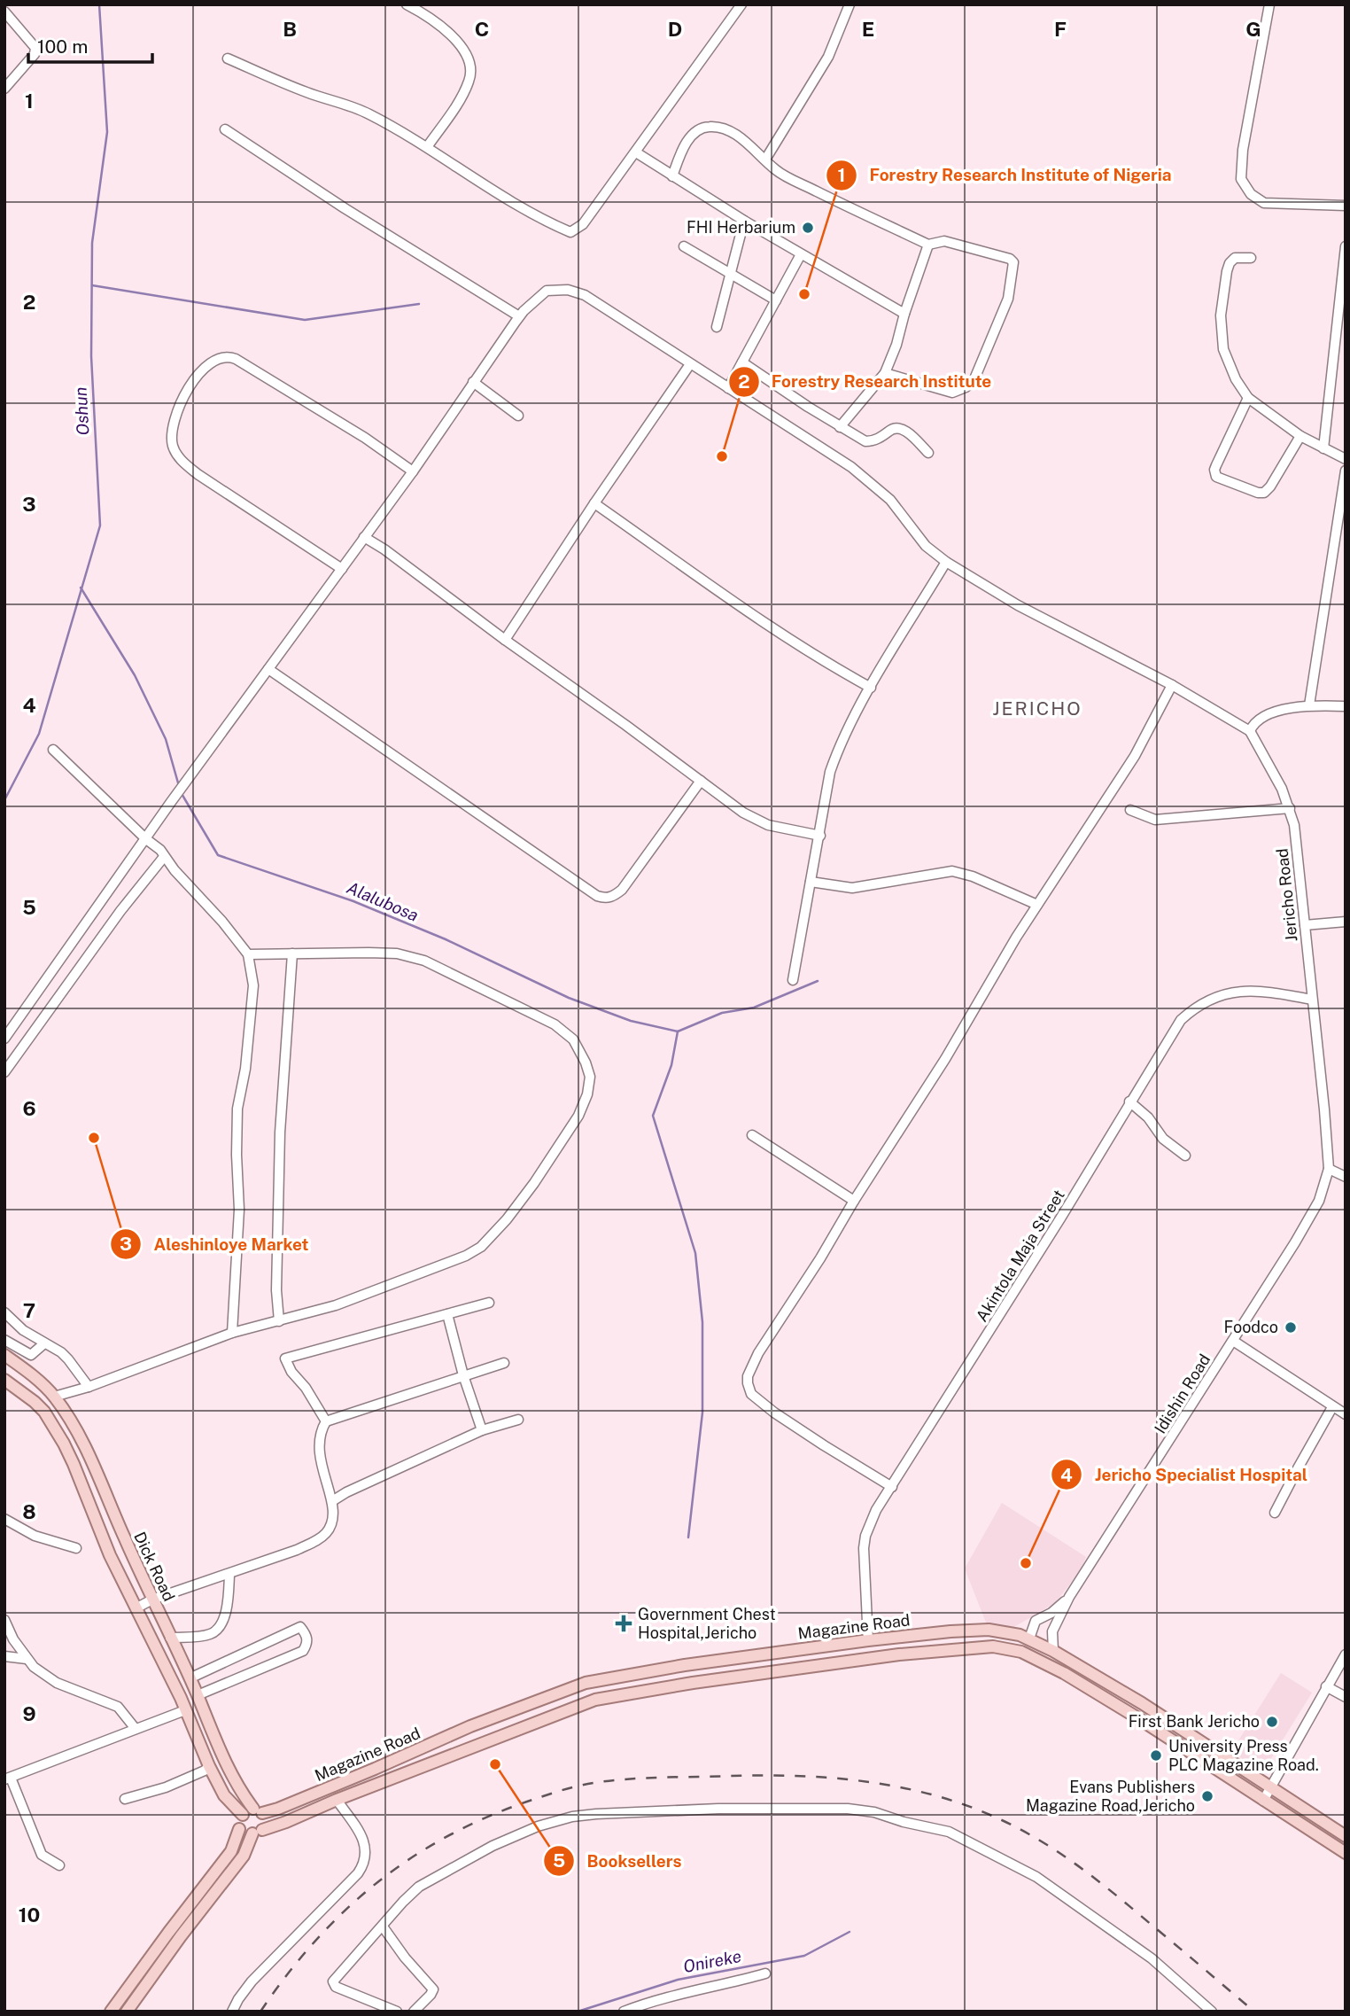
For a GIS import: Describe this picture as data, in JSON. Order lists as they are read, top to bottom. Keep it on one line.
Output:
{"streets":{"main road":["Dick Road","Magazine Road"],"street":["Jericho Road","Akintola Maja Street","Idishin Road"]},"crossings":[["Jericho Road","Akintola Maja Street"],["Jericho Road","Idishin Road"],["Akintola Maja Street","Magazine Road"],["Dick Road","Magazine Road"]],"districts":["JERICHO"],"water":["Oshun","Alalubosa","Onireke"],"places":{"other":["FHI Herbarium","Forestry Research Institute of Nigeria","Forestry Research Institute","Aleshinloye Market","Foodco","Jericho Specialist Hospital","First Bank Jericho","University Press PLC Magazine Road.","Booksellers","Evans Publishers Magazine Road,Jericho"],"health":["Government Chest Hospital,Jericho"]},"scale_bar":"100 m","grid":{"columns":["B","C","D","E","F","G"],"rows":["1","2","3","4","5","6","7","8","9","10"]}}
